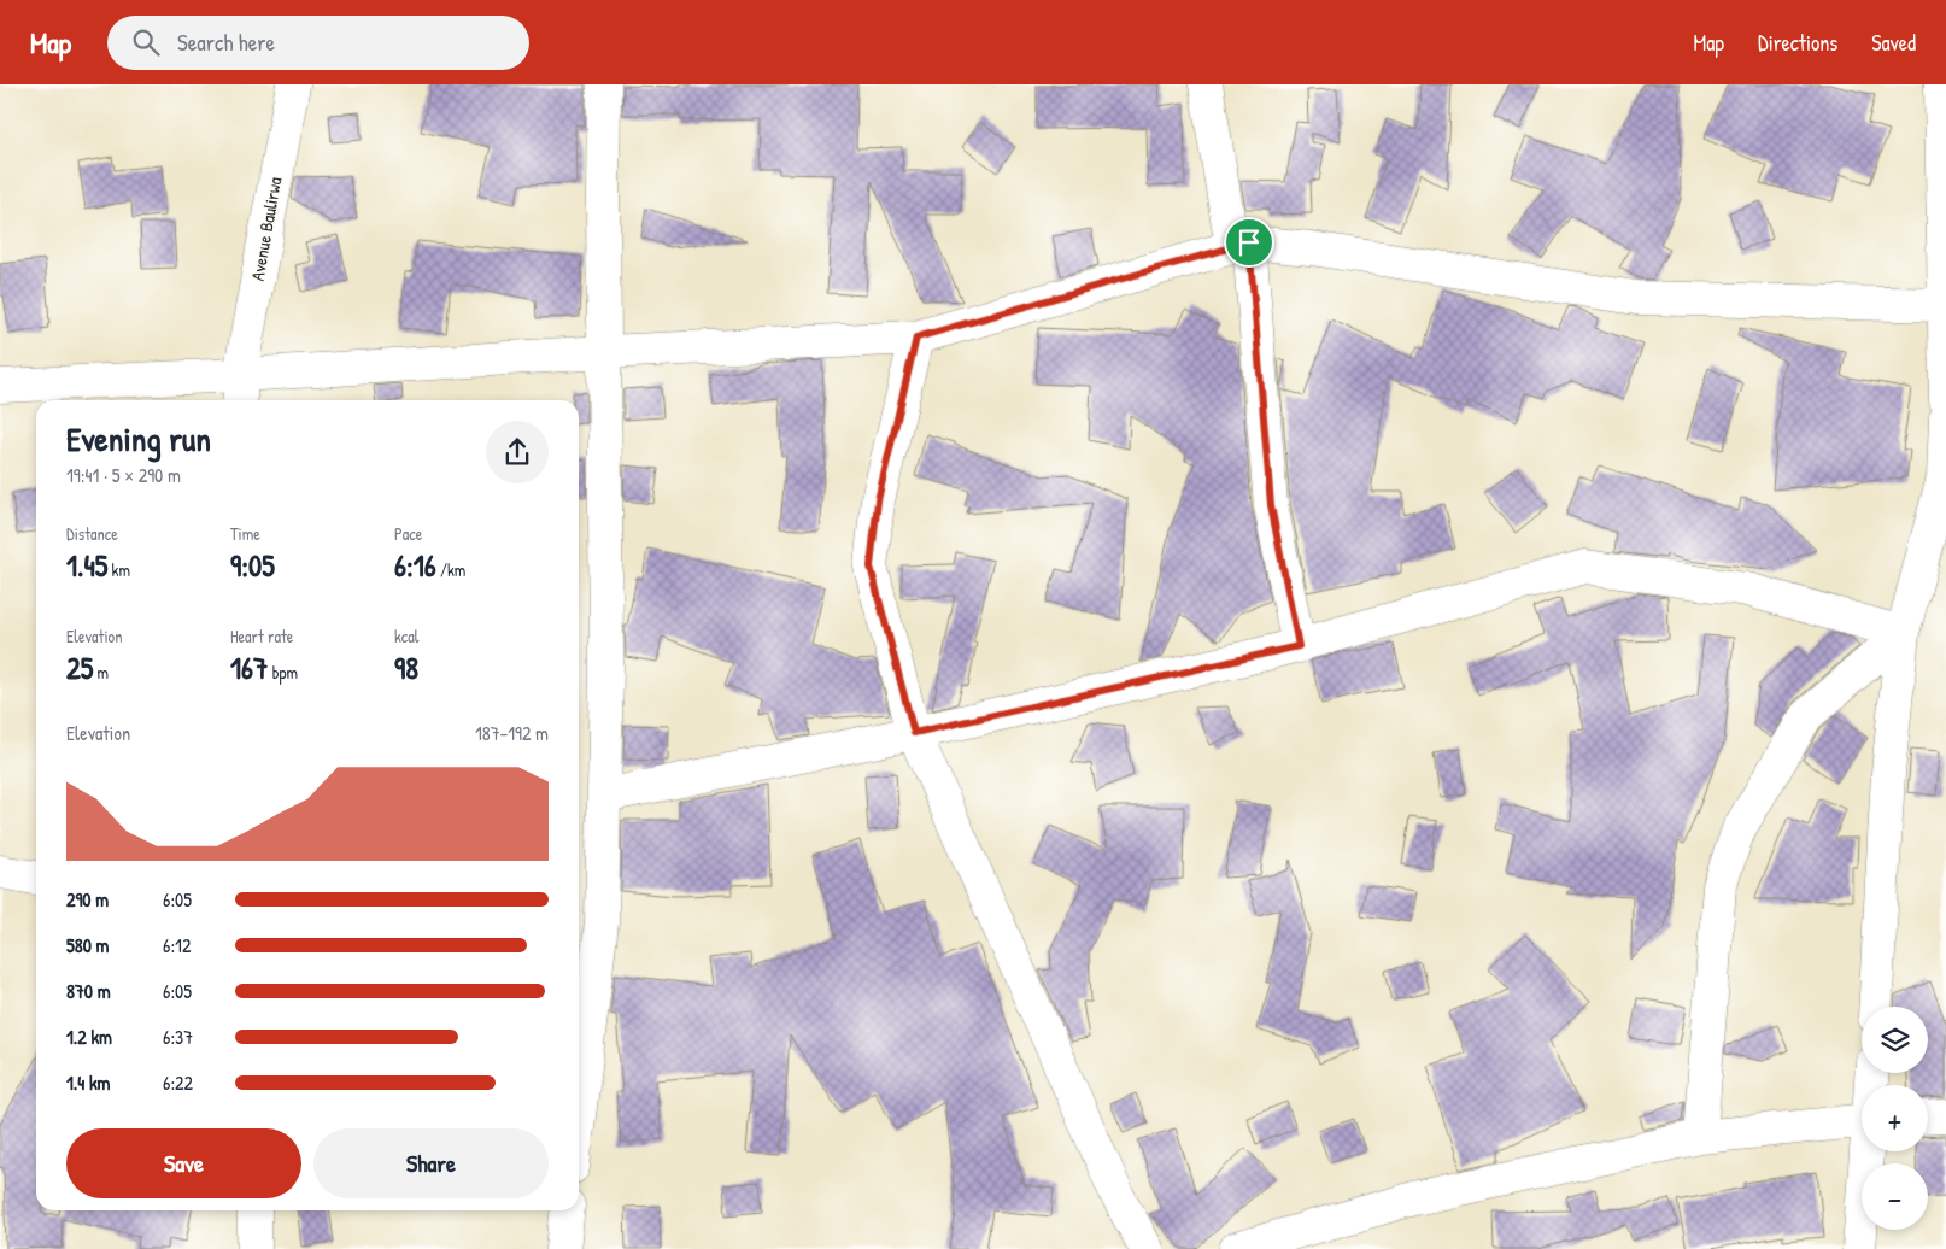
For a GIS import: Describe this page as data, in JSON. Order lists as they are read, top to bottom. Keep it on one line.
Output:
{"streets":{"street":["Avenue Baulirwa"]},"page":{"header":"Map","search":"Search here","nav":["Map","Directions","Saved"],"heading":["Evening run","19:41 · 5 × 290 m"],"stats":[["Distance","1.45 km"],["Time","9:05"],["Pace","6:16 /km"],["Elevation","25 m"],["Heart rate","167 bpm"],["kcal","98"]],"chart":["Elevation","187–192 m"],"list":[{"name":"290 m","note":"6:05"},{"name":"580 m","note":"6:12"},{"name":"870 m","note":"6:05"},{"name":"1.2 km","note":"6:37"},{"name":"1.4 km","note":"6:22"}],"map_buttons":["+","−"],"buttons":["Save","Share"]}}
